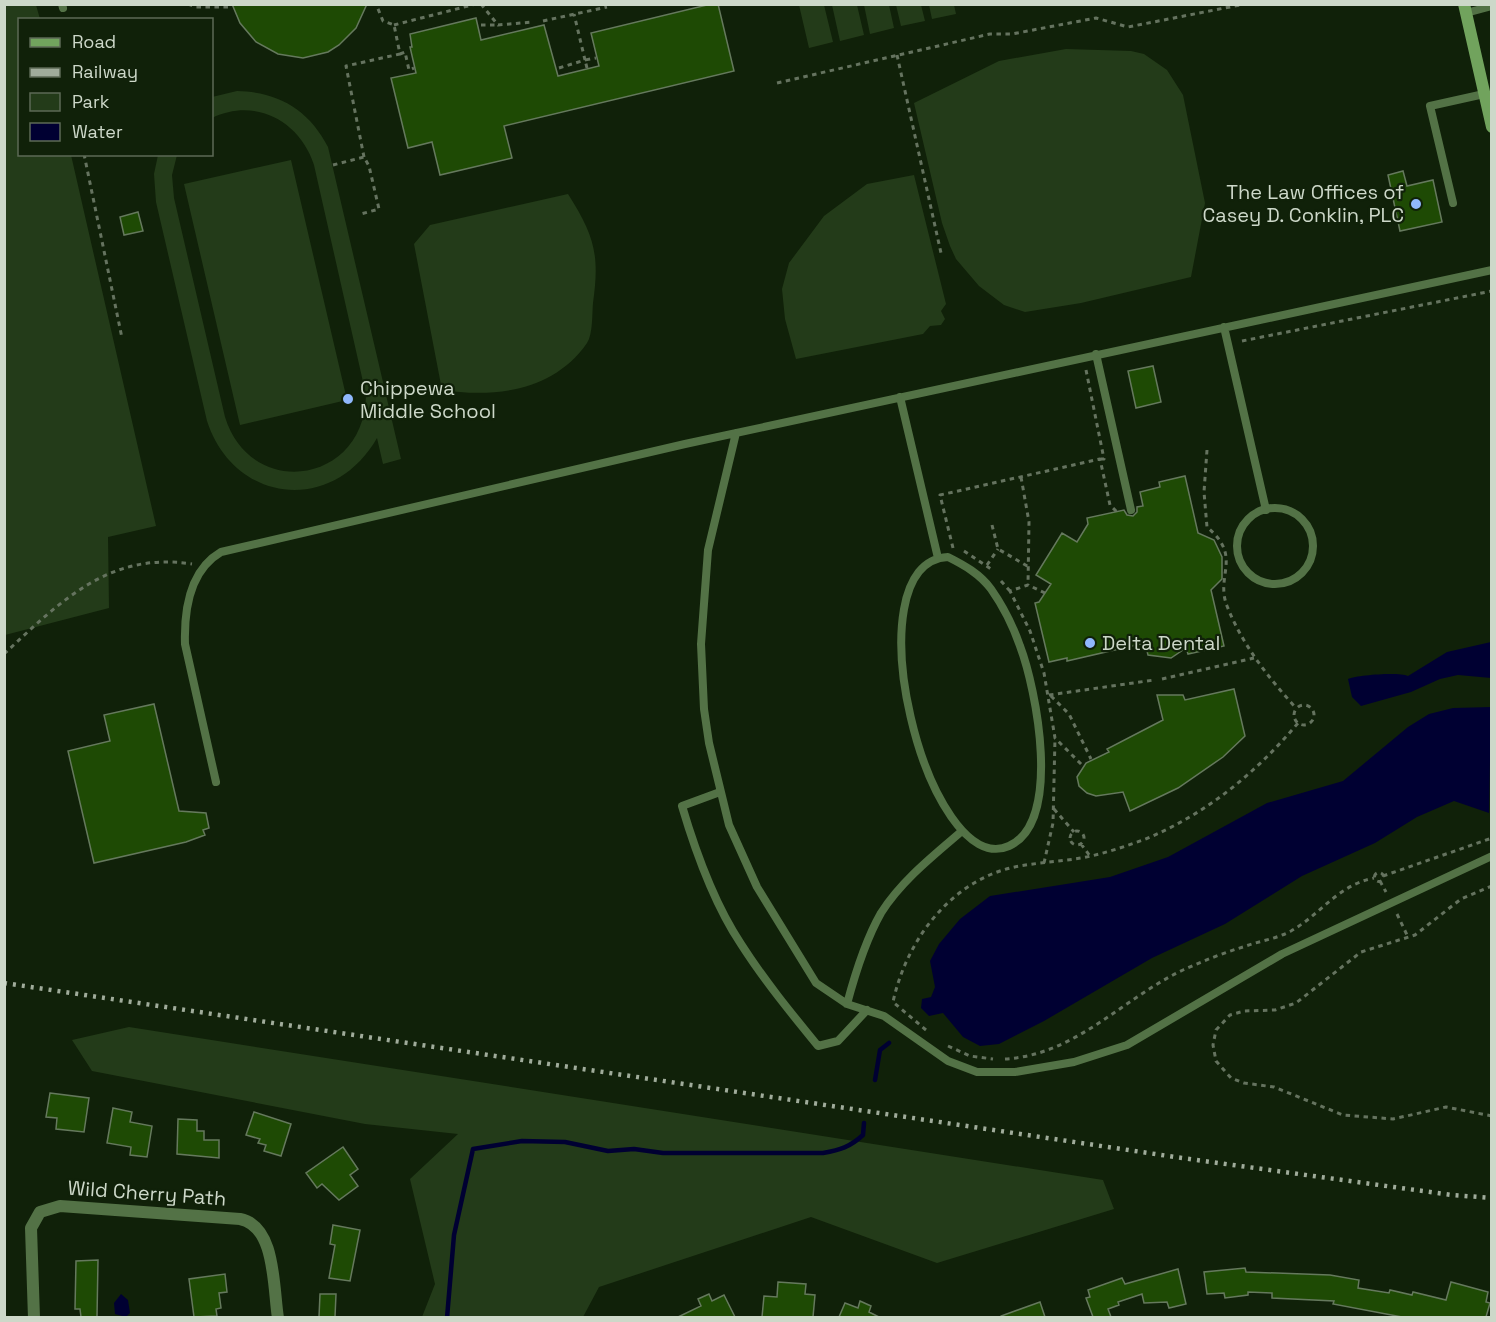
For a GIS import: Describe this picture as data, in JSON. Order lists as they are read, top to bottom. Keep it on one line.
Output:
{"streets":{"street":["Wild Cherry Path"]},"places":["The Law Offices of Casey D. Conklin, PLC","Chippewa Middle School","Delta Dental"],"legend":["Road","Railway","Park","Water"]}
